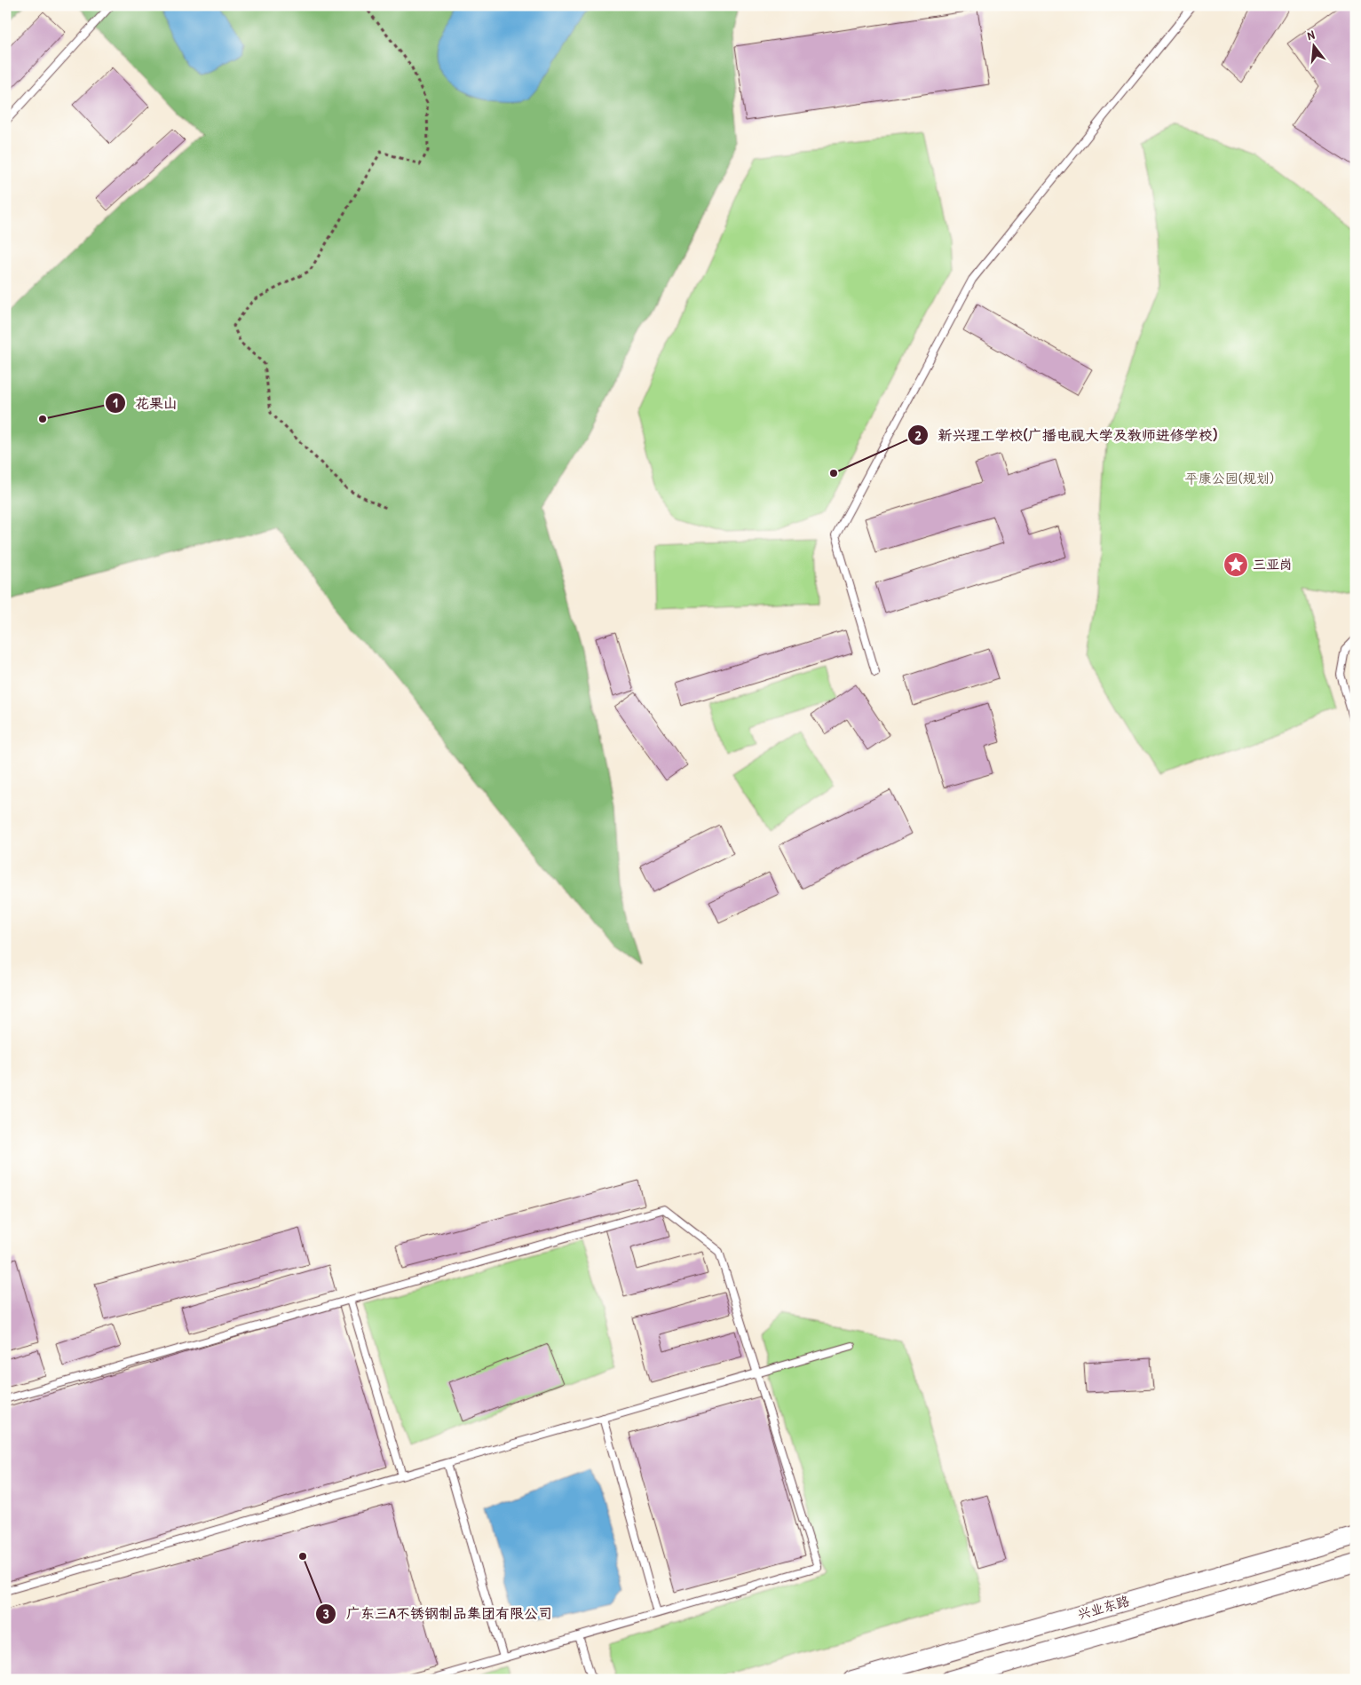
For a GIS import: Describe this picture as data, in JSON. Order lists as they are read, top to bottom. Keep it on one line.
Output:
{"streets":{"street":["兴业东路"]},"parks":["平康公园(规划)"],"places":{"other":["花果山","新兴理工学校(广播电视大学及教师进修学校)","广东三A不锈钢制品集团有限公司"],"place":["三亚岗"]},"north":"top"}
